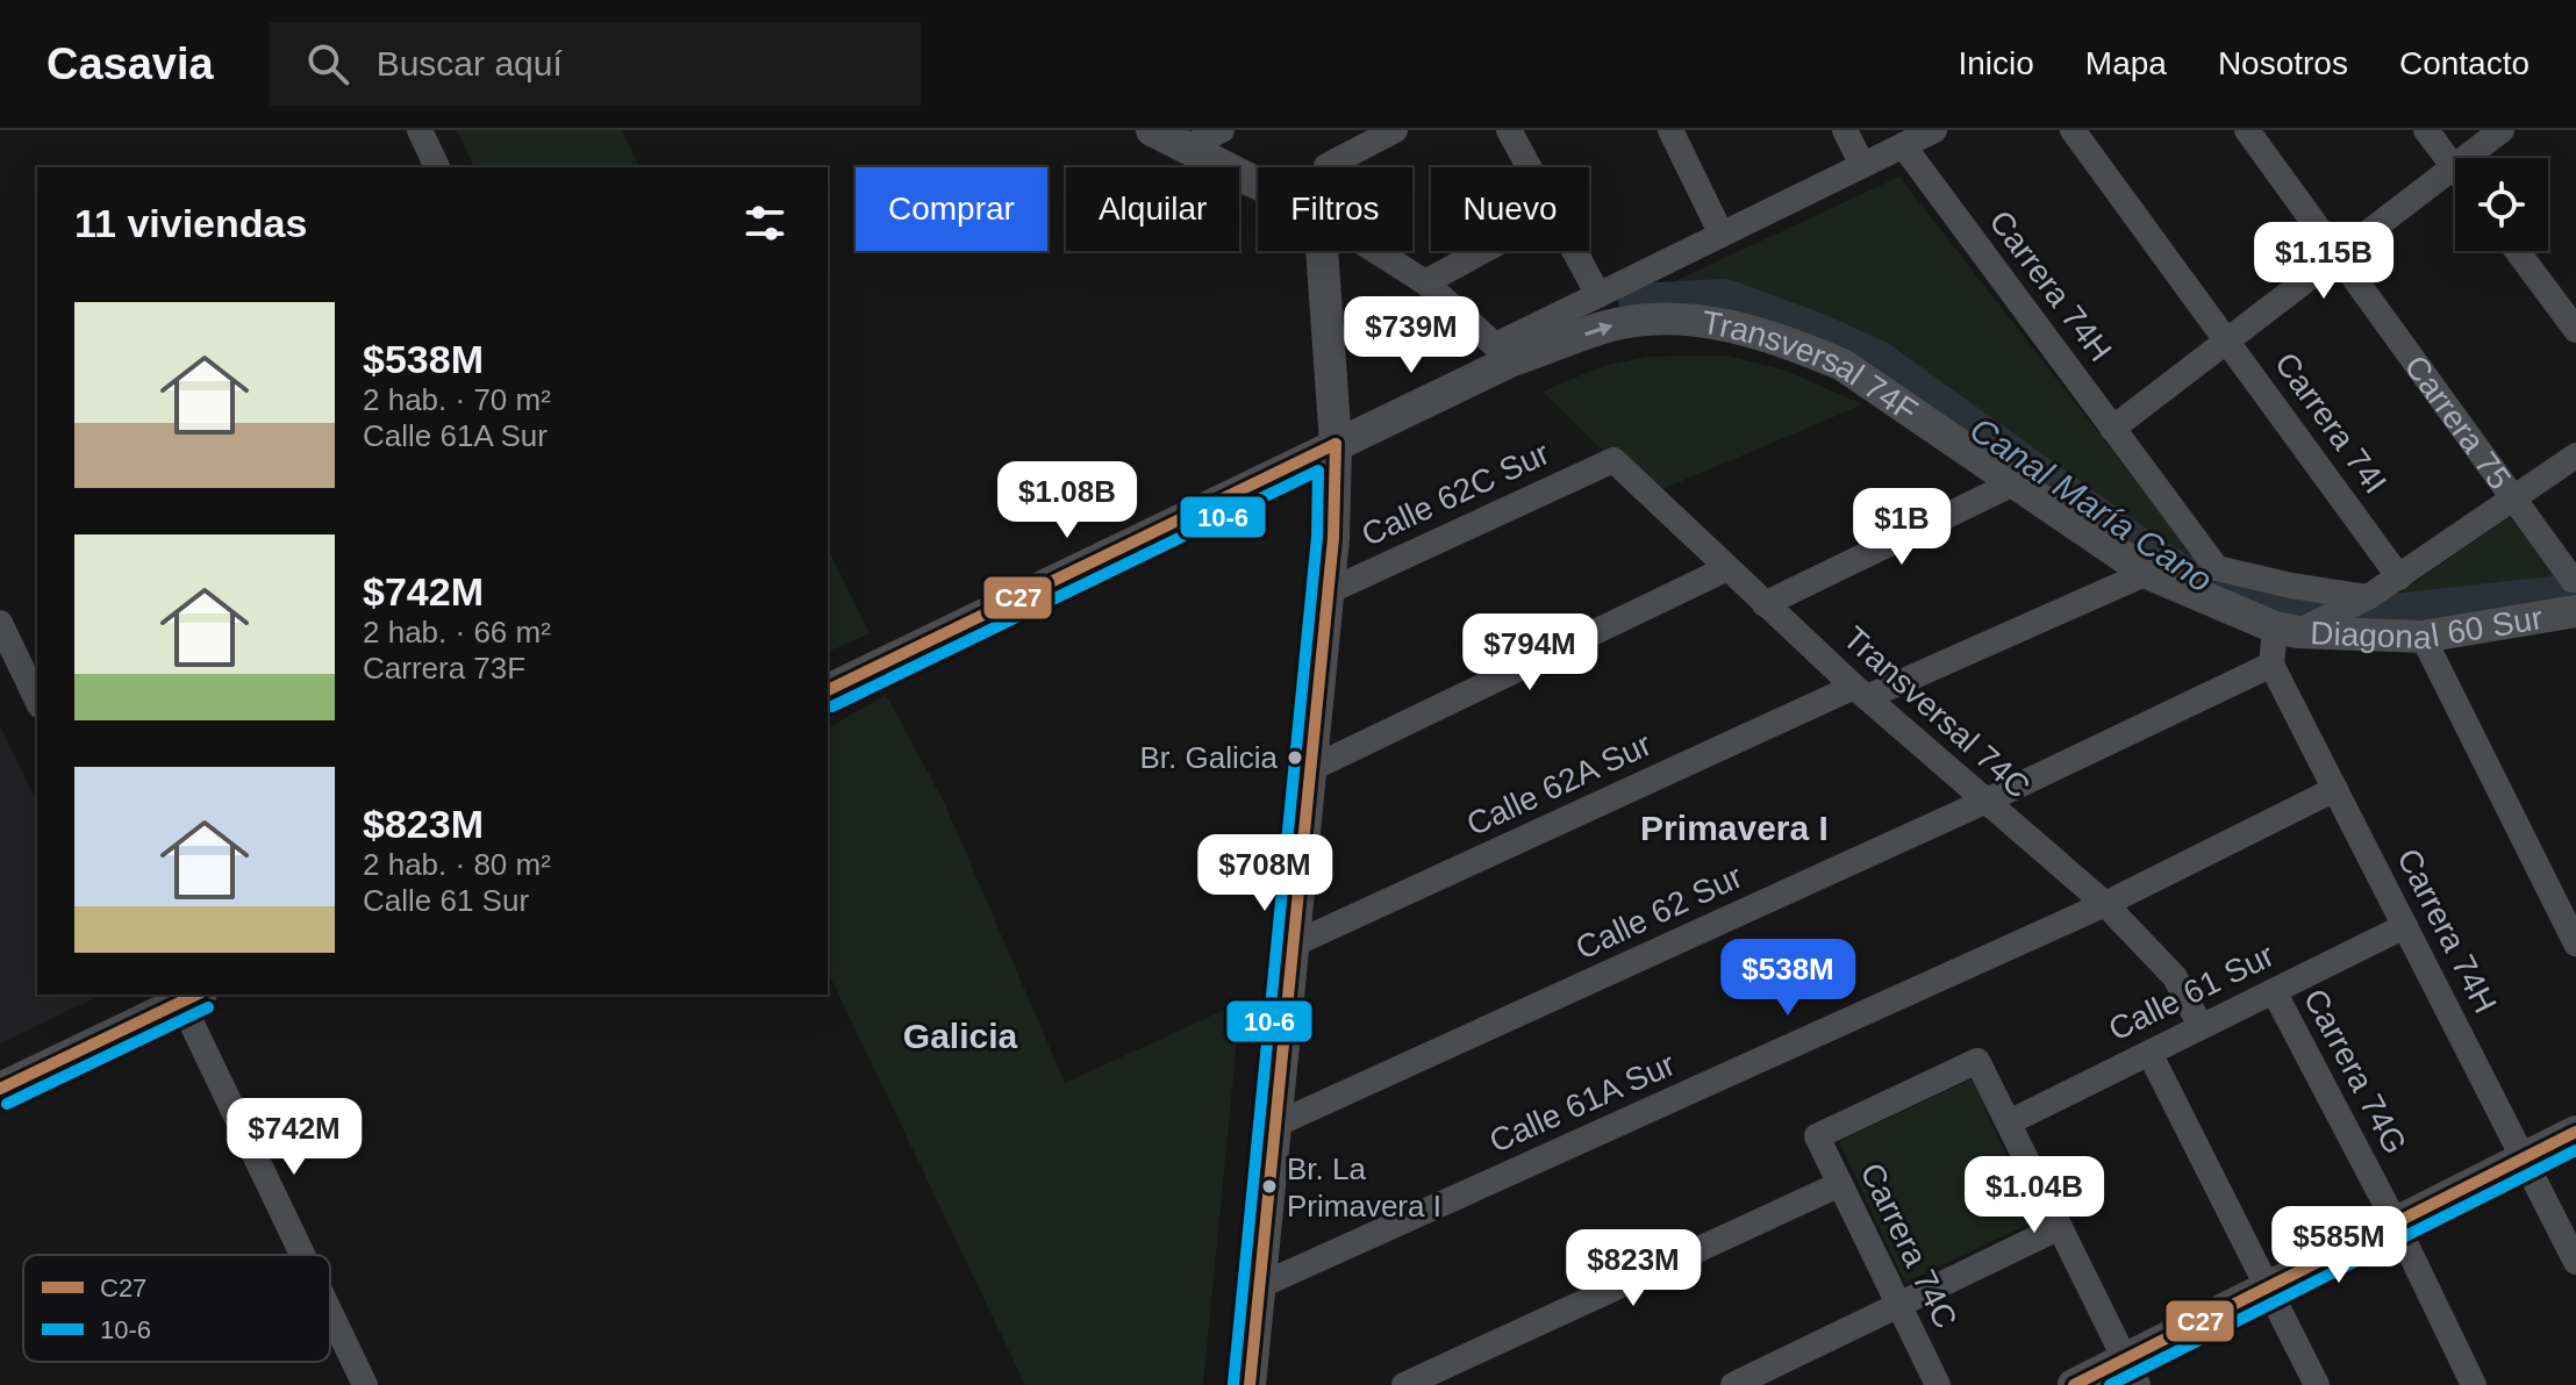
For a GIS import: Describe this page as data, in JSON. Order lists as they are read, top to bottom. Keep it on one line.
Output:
{"streets":{"street":["Carrera 74H","Transversal 74F","Carrera 74I","Carrera 75","Calle 62C Sur","Diagonal 60 Sur","Transversal 74C","Calle 62A Sur","Calle 62 Sur","Calle 61 Sur","Carrera 74G","Calle 61A Sur","Carrera 74C"]},"crossings":[["Carrera 74H","Calle 62 Sur"],["Carrera 74H","Calle 61 Sur"],["Carrera 74H","Calle 61A Sur"],["Transversal 74F","Diagonal 60 Sur"],["Transversal 74F","Calle 62A Sur"],["Carrera 75","Diagonal 60 Sur"],["Calle 62C Sur","Transversal 74C"],["Transversal 74C","Calle 62A Sur"],["Transversal 74C","Calle 62 Sur"],["Transversal 74C","Calle 61 Sur"],["Transversal 74C","Calle 61A Sur"],["Calle 61 Sur","Carrera 74G"],["Calle 61 Sur","Carrera 74C"]],"districts":["Primavera I","Galicia"],"water":["Canal María Cano"],"places":["Br. Galicia","Br. La Primavera I"],"lines":["transit line C27","transit line 10-6"],"legend":["C27","10-6"],"page":{"header":"Casavia","search":"Buscar aquí","nav":["Inicio","Mapa","Nosotros","Contacto"],"chip":["Comprar","Alquilar","Filtros","Nuevo"],"heading":"11 viviendas","price":["$1.15B","$739M","$1.08B","$1B","$794M","$708M","$538M","$742M","$1.04B","$585M","$823M"],"list":[{"name":"$538M","note":"2 hab. · 70 m² · Calle 61A Sur"},{"name":"$742M","note":"2 hab. · 66 m² · Carrera 73F"},{"name":"$823M","note":"2 hab. · 80 m² · Calle 61 Sur"}]}}
